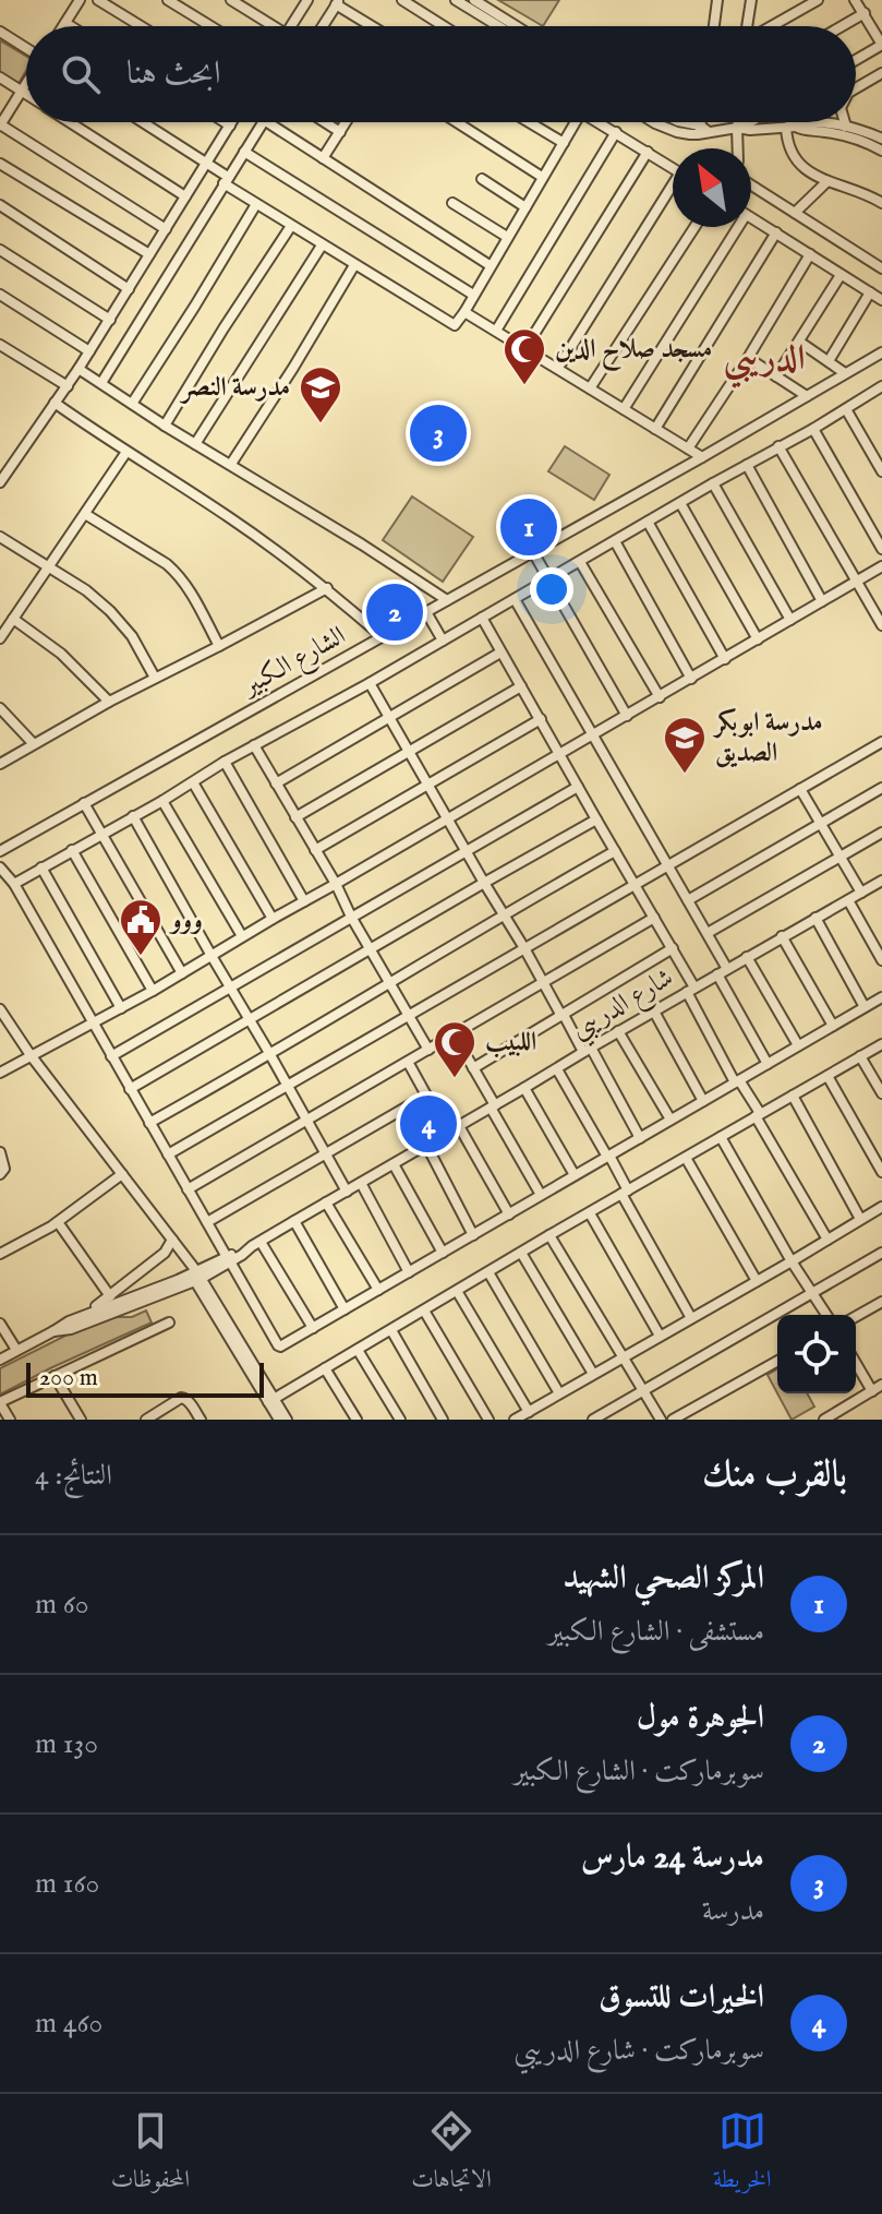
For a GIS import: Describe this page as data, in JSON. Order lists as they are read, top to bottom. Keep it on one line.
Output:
{"streets":{"street":["الشارع الكبير","شارع الدريبي"]},"districts":["الدريبي"],"places":{"mosque":["مسجد صلاح الدين","اللبيب"],"school or university":["مدرسة النصر","مدرسة ابوبكر الصديق"],"public building":["ووو"]},"scale_bar":"200 m","north":"top left","page":{"search":"ابحث هنا","pins":["3","1","2","4"],"scale":"200 m","heading":["بالقرب منك","النتائج: 4"],"list":[{"mark":"1","name":"المركز الصحي الشهيد","note":"مستشفى · الشارع الكبير","value":"60 m"},{"mark":"2","name":"الجوهرة مول","note":"سوبرماركت · الشارع الكبير","value":"130 m"},{"mark":"3","name":"مدرسة 24 مارس","note":"مدرسة","value":"160 m"},{"mark":"4","name":"الخيرات للتسوق","note":"سوبرماركت · شارع الدريبي","value":"460 m"}],"nav":["الخريطة","الاتجاهات","المحفوظات"]}}
